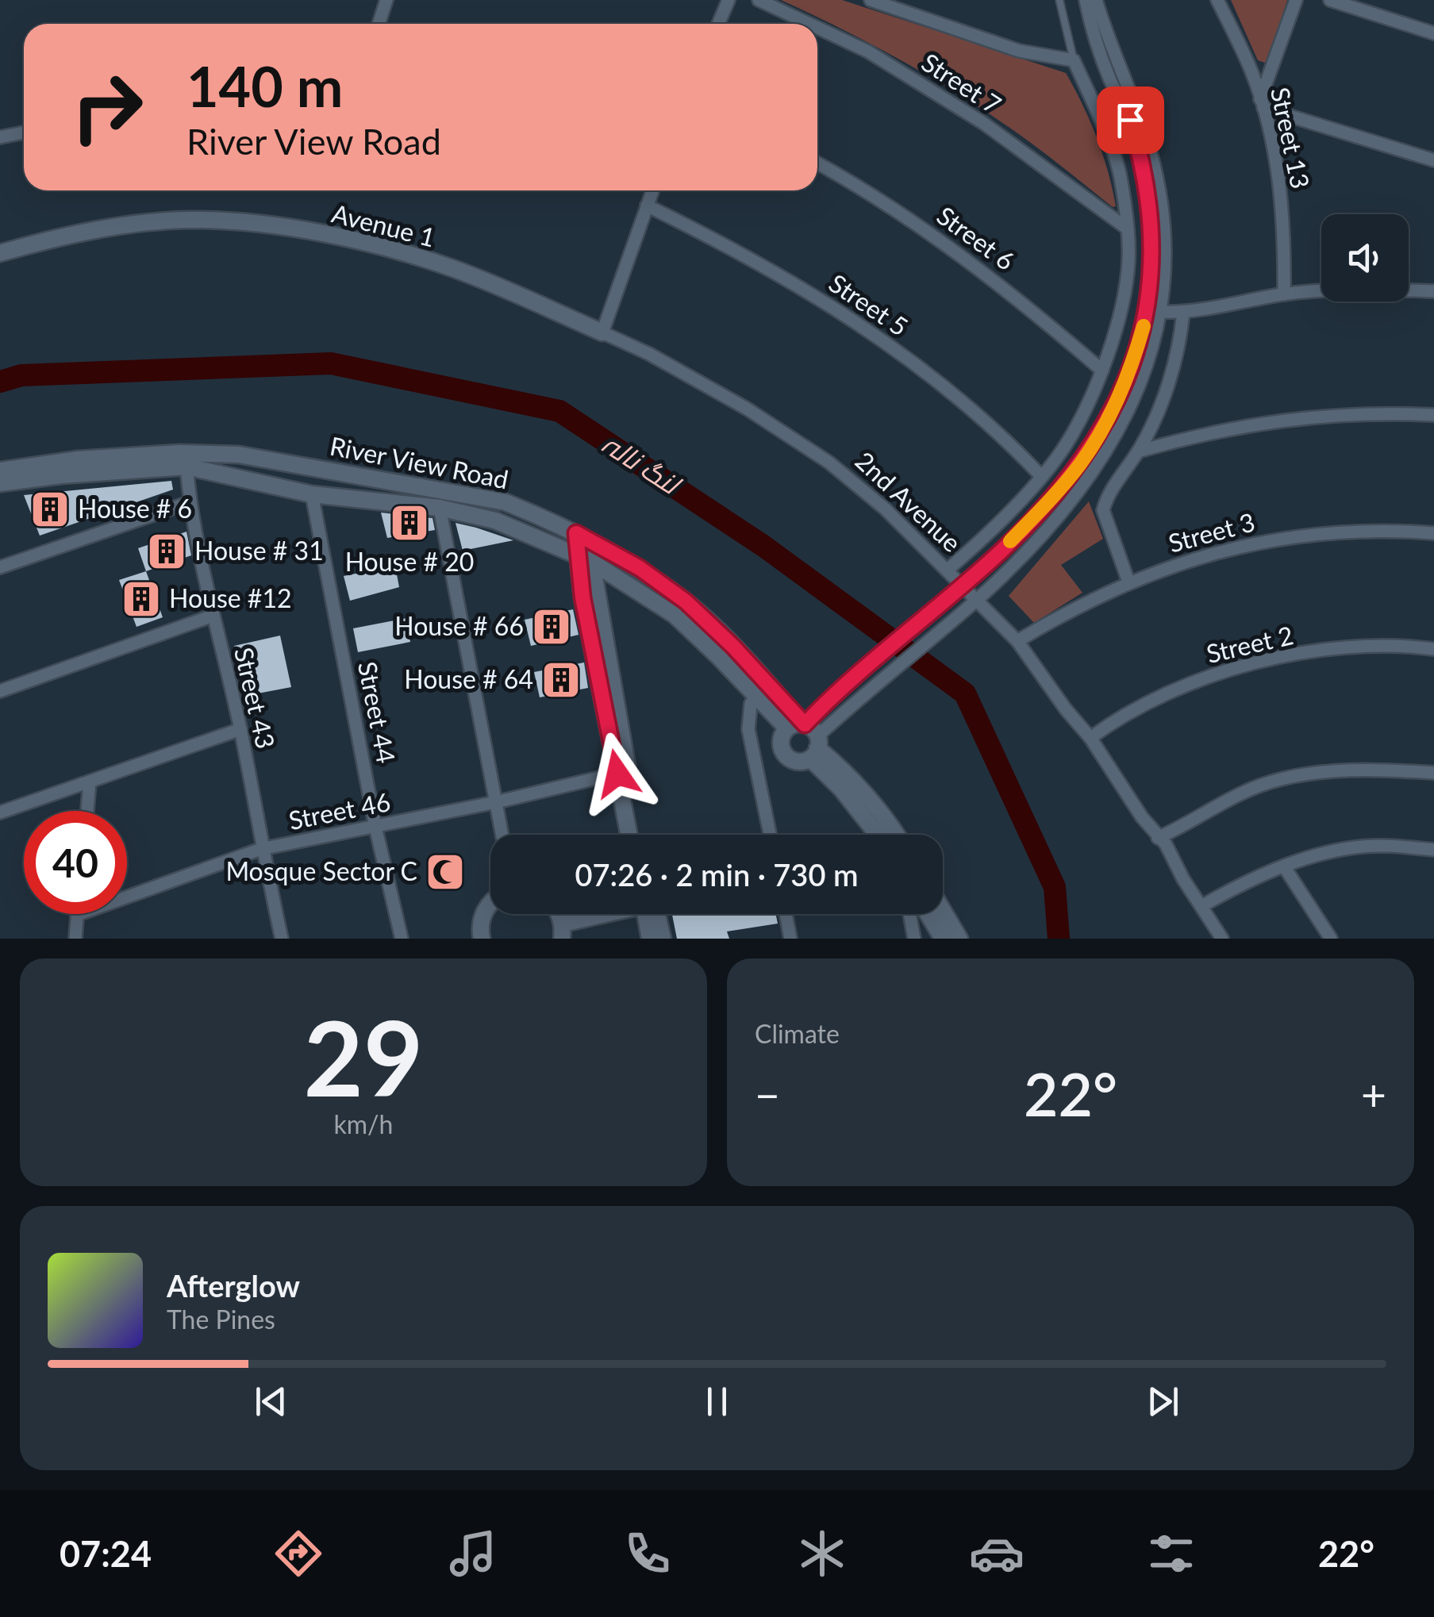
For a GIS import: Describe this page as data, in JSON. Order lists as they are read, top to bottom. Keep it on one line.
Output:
{"streets":{"street":["Street 7","Street 13","Avenue 1","Street 6","Street 5","River View Road","2nd Avenue","Street 3","Street 2","Street 43","Street 44","Street 46"]},"crossings":[["Avenue 1","2nd Avenue"],["River View Road","Street 43"],["River View Road","Street 44"],["2nd Avenue","Street 3"],["2nd Avenue","Street 2"],["Street 43","Street 46"],["Street 44","Street 46"]],"water":["لنگ نالہ"],"places":{"building":["House # 6","House # 20","House # 31","House #12","House # 66","House # 64"],"mosque":["Mosque Sector C"]},"page":{"turn":["140 m","River View Road"],"limit":"40","trip":"07:26 · 2 min · 730 m","tile":[["29","km/h"],"Climate"],"heat":["−","22°","+"],"song":["Afterglow","The Pines"],"tabs":["07:24","22°"]}}
